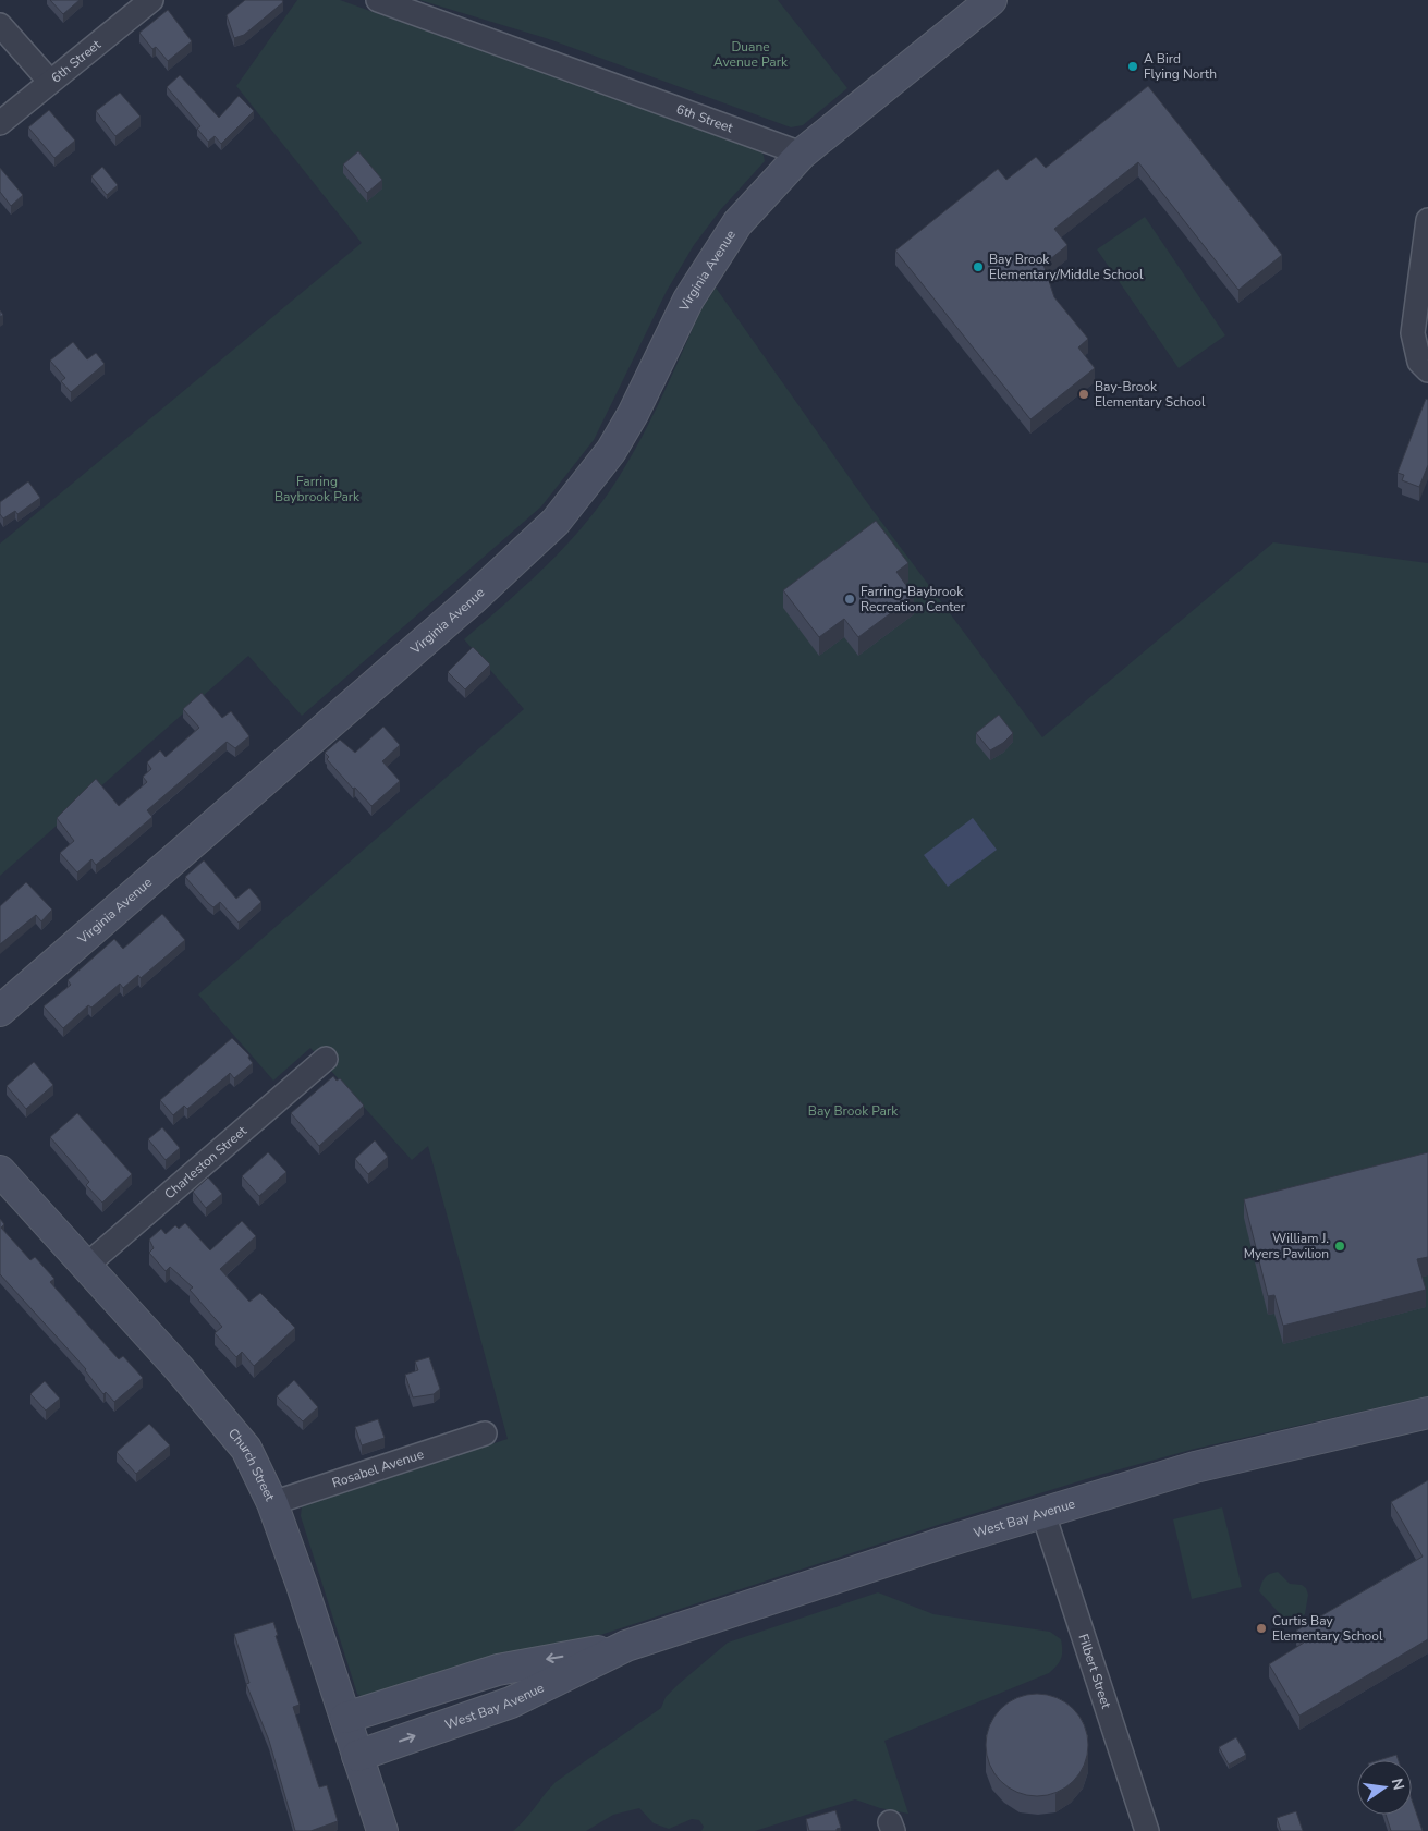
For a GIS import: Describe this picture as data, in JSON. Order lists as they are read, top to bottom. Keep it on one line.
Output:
{"streets":{"street":["6th Street","Virginia Avenue","Charleston Street","Church Street","Rosabel Avenue","West Bay Avenue","Filbert Street"]},"crossings":[["6th Street","Virginia Avenue"],["Charleston Street","Church Street"],["Church Street","Rosabel Avenue"],["Church Street","West Bay Avenue"],["West Bay Avenue","Filbert Street"]],"parks":["Duane Avenue Park","Farring Baybrook Park","Bay Brook Park"],"places":["A Bird Flying North","Bay Brook Elementary/Middle School","Bay-Brook Elementary School","Farring-Baybrook Recreation Center","William J. Myers Pavilion","Curtis Bay Elementary School"],"north":"right"}
